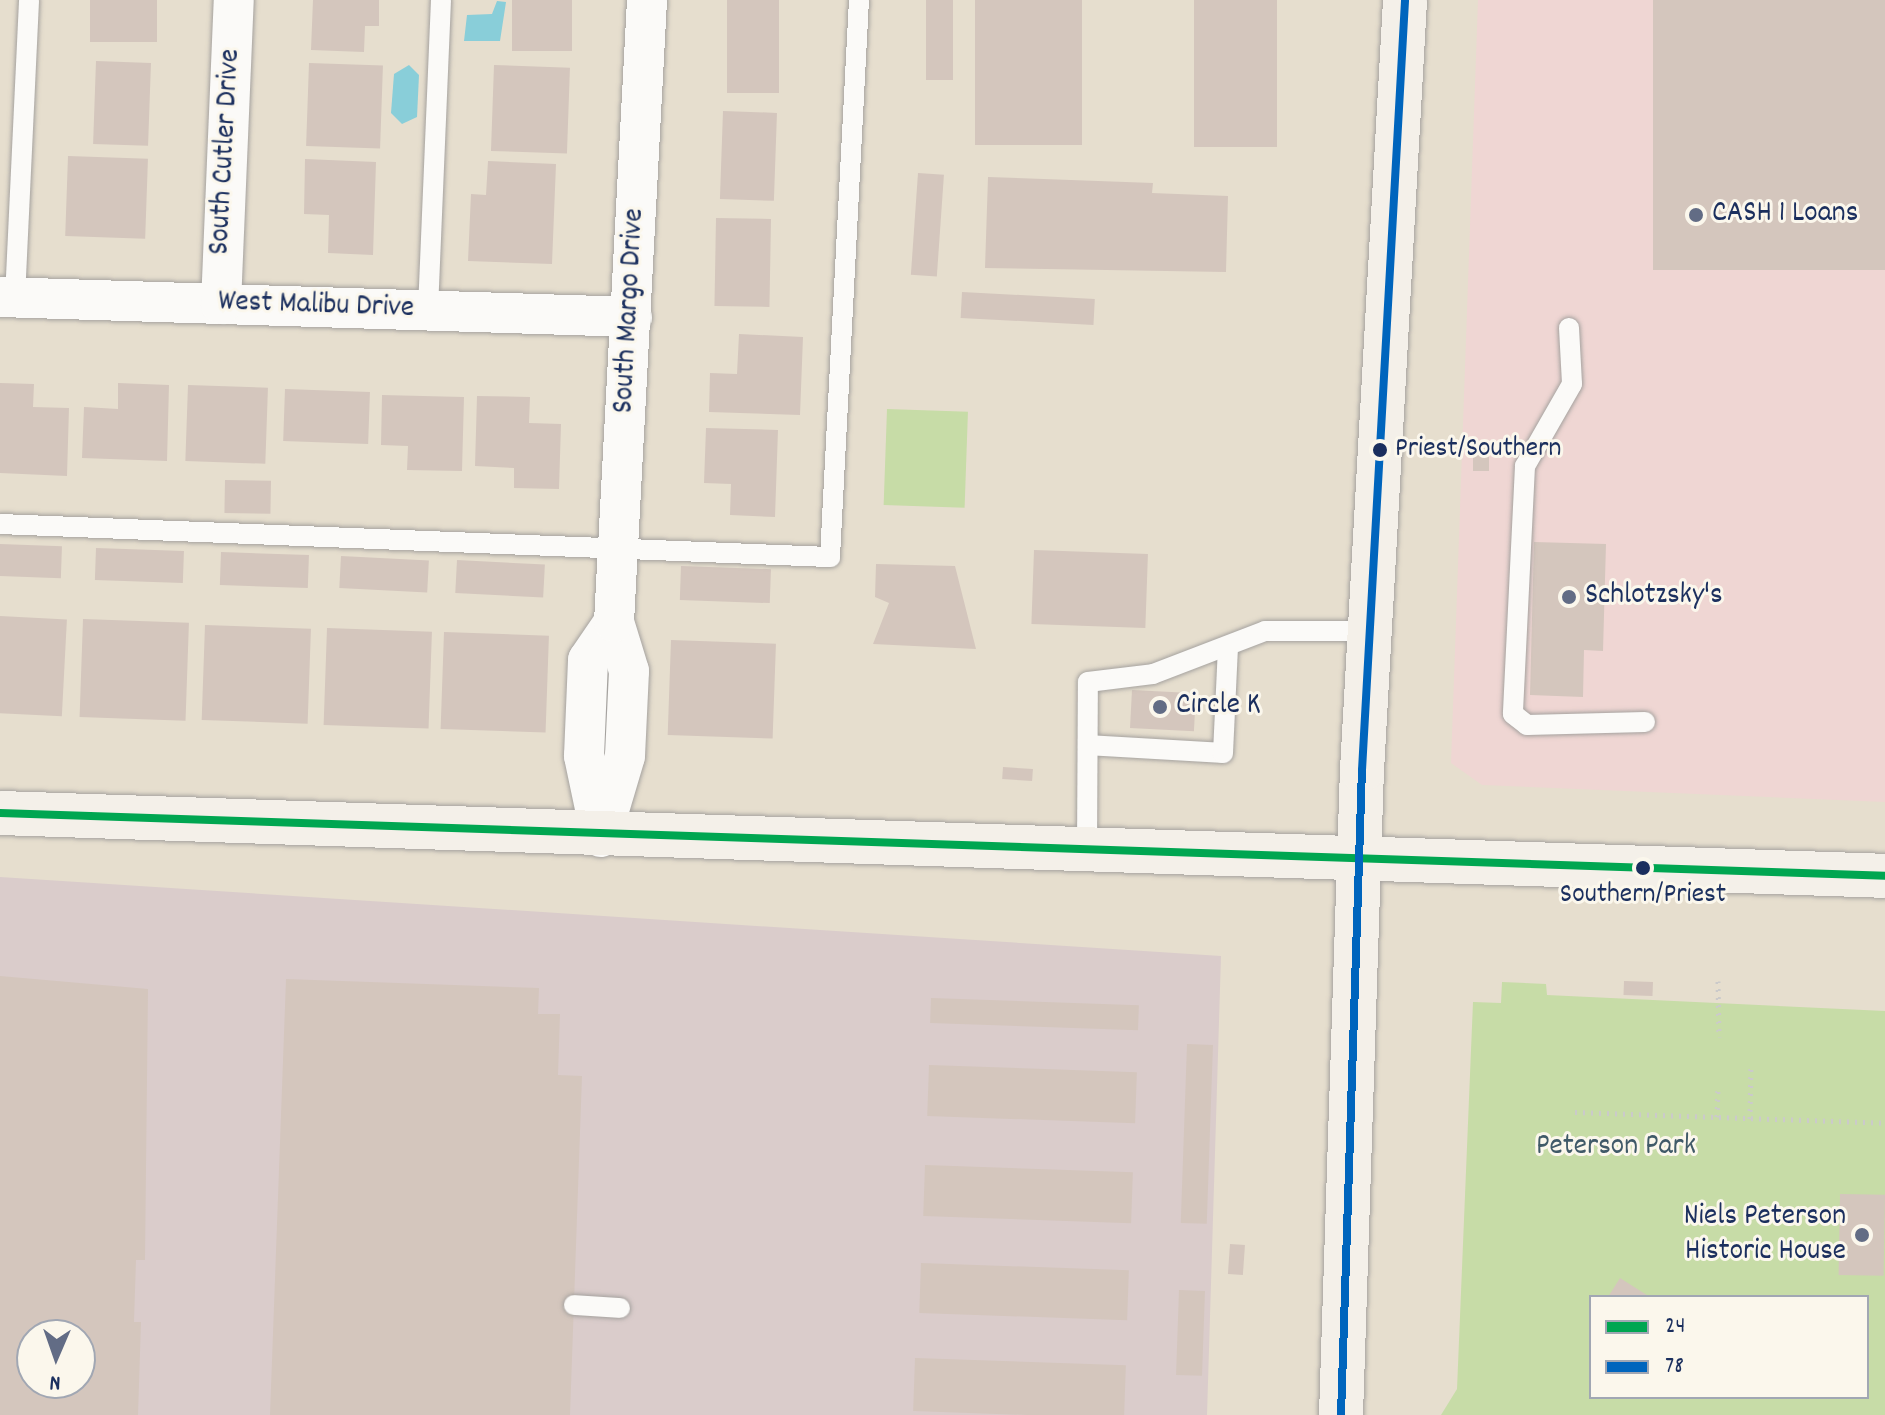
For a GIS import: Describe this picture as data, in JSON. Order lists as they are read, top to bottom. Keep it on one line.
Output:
{"streets":{"street":["South Cutler Drive","West Malibu Drive","South Margo Drive"]},"crossings":[["South Cutler Drive","West Malibu Drive"],["West Malibu Drive","South Margo Drive"]],"parks":["Peterson Park"],"places":["CASH 1 Loans","Priest/Southern","Schlotzsky's","Circle K","Southern/Priest","Niels Peterson Historic House"],"lines":["transit line 78","transit line 24"],"legend":["24","78"],"north":"bottom"}
